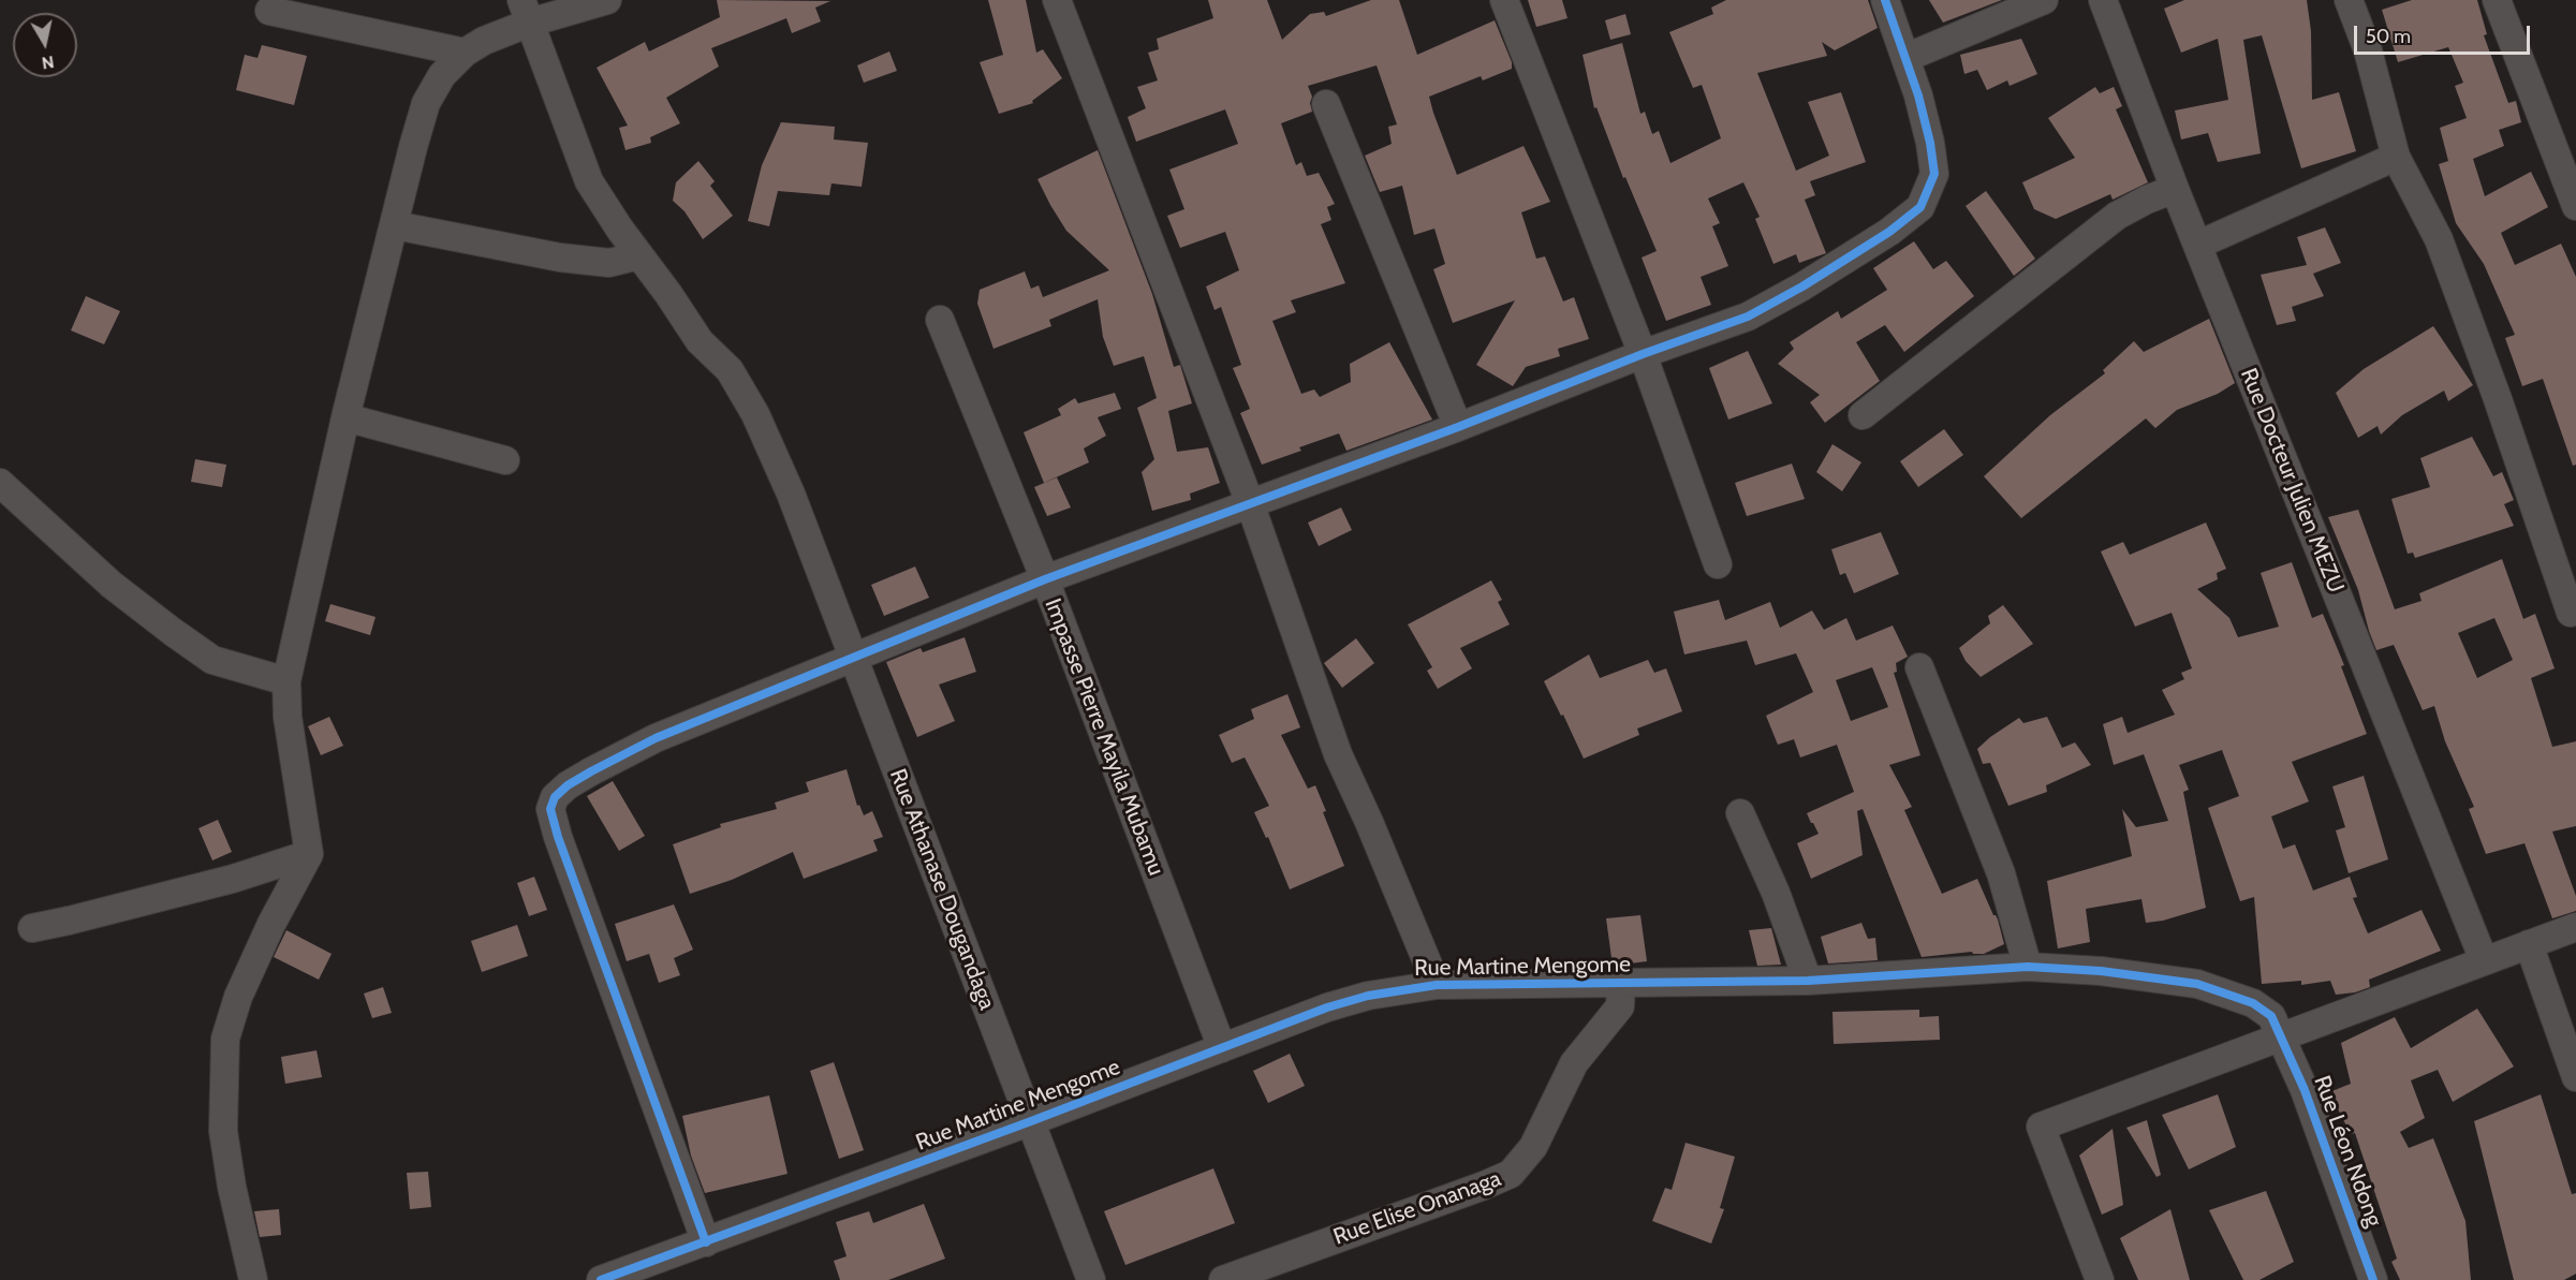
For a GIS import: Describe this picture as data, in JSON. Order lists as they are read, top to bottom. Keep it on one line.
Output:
{"streets":{"street":["Rue Docteur Julien MEZU","Impasse Pierre Mayila Mubamu","Rue Athanase Dougandaga","Rue Martine Mengome","Rue Léon Ndong","Rue Elise Onanaga"]},"crossings":[["Impasse Pierre Mayila Mubamu","Rue Martine Mengome"],["Rue Athanase Dougandaga","Rue Martine Mengome"],["Rue Martine Mengome","Rue Léon Ndong"],["Rue Martine Mengome","Rue Elise Onanaga"]],"scale_bar":"50 m","north":"bottom"}
